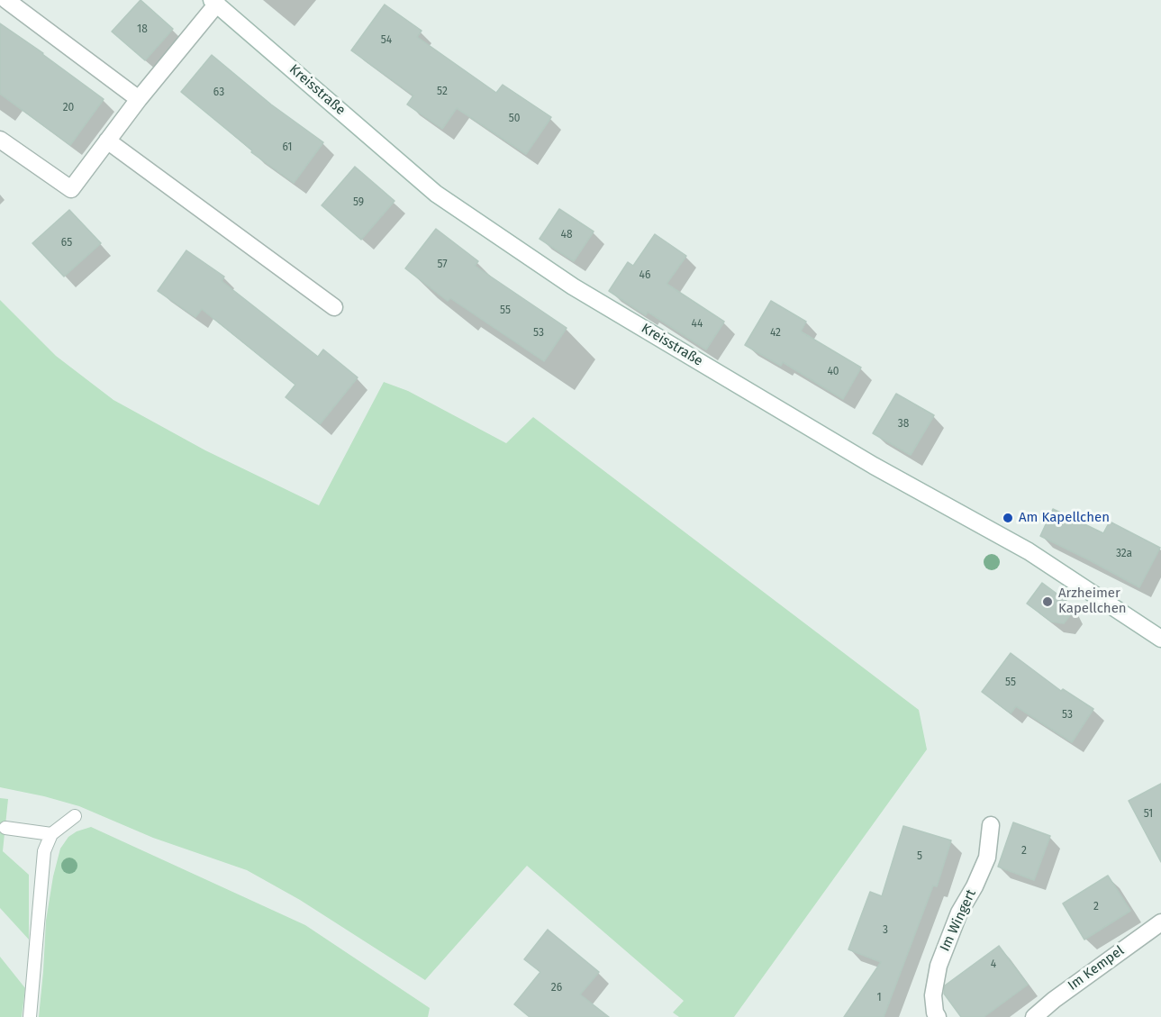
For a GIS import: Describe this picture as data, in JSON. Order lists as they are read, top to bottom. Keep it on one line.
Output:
{"streets":{"street":["Kreisstraße","Im Wingert","Im Kempel"]},"places":["Am Kapellchen","Arzheimer Kapellchen"],"house_numbers":["18","54","52","63","20","50","61","59","48","65","57","46","55","44","53","42","40","38","32a","55","53","51","2","5","2","3","4","26","1"]}
